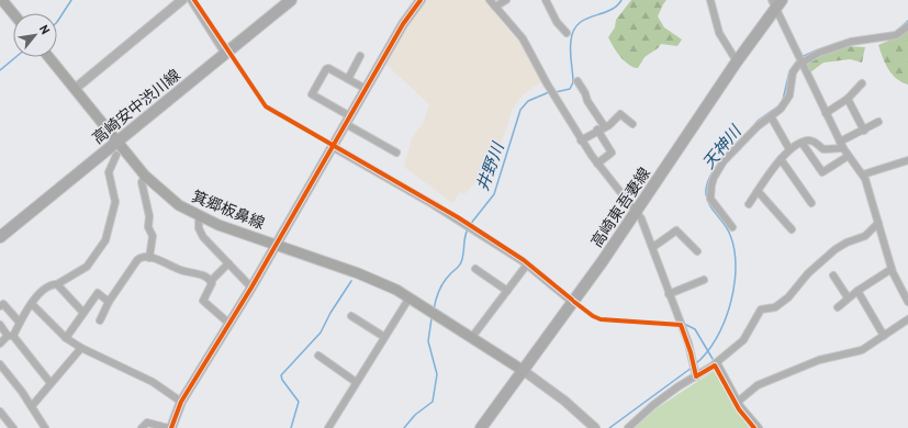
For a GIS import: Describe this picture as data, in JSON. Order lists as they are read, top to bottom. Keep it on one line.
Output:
{"streets":{"main road":["高崎安中渋川線","高崎東吾妻線","箕郷板鼻線"]},"crossings":[["高崎安中渋川線","箕郷板鼻線"],["高崎東吾妻線","箕郷板鼻線"]],"water":["天神川","井野川"],"north":"top right"}
